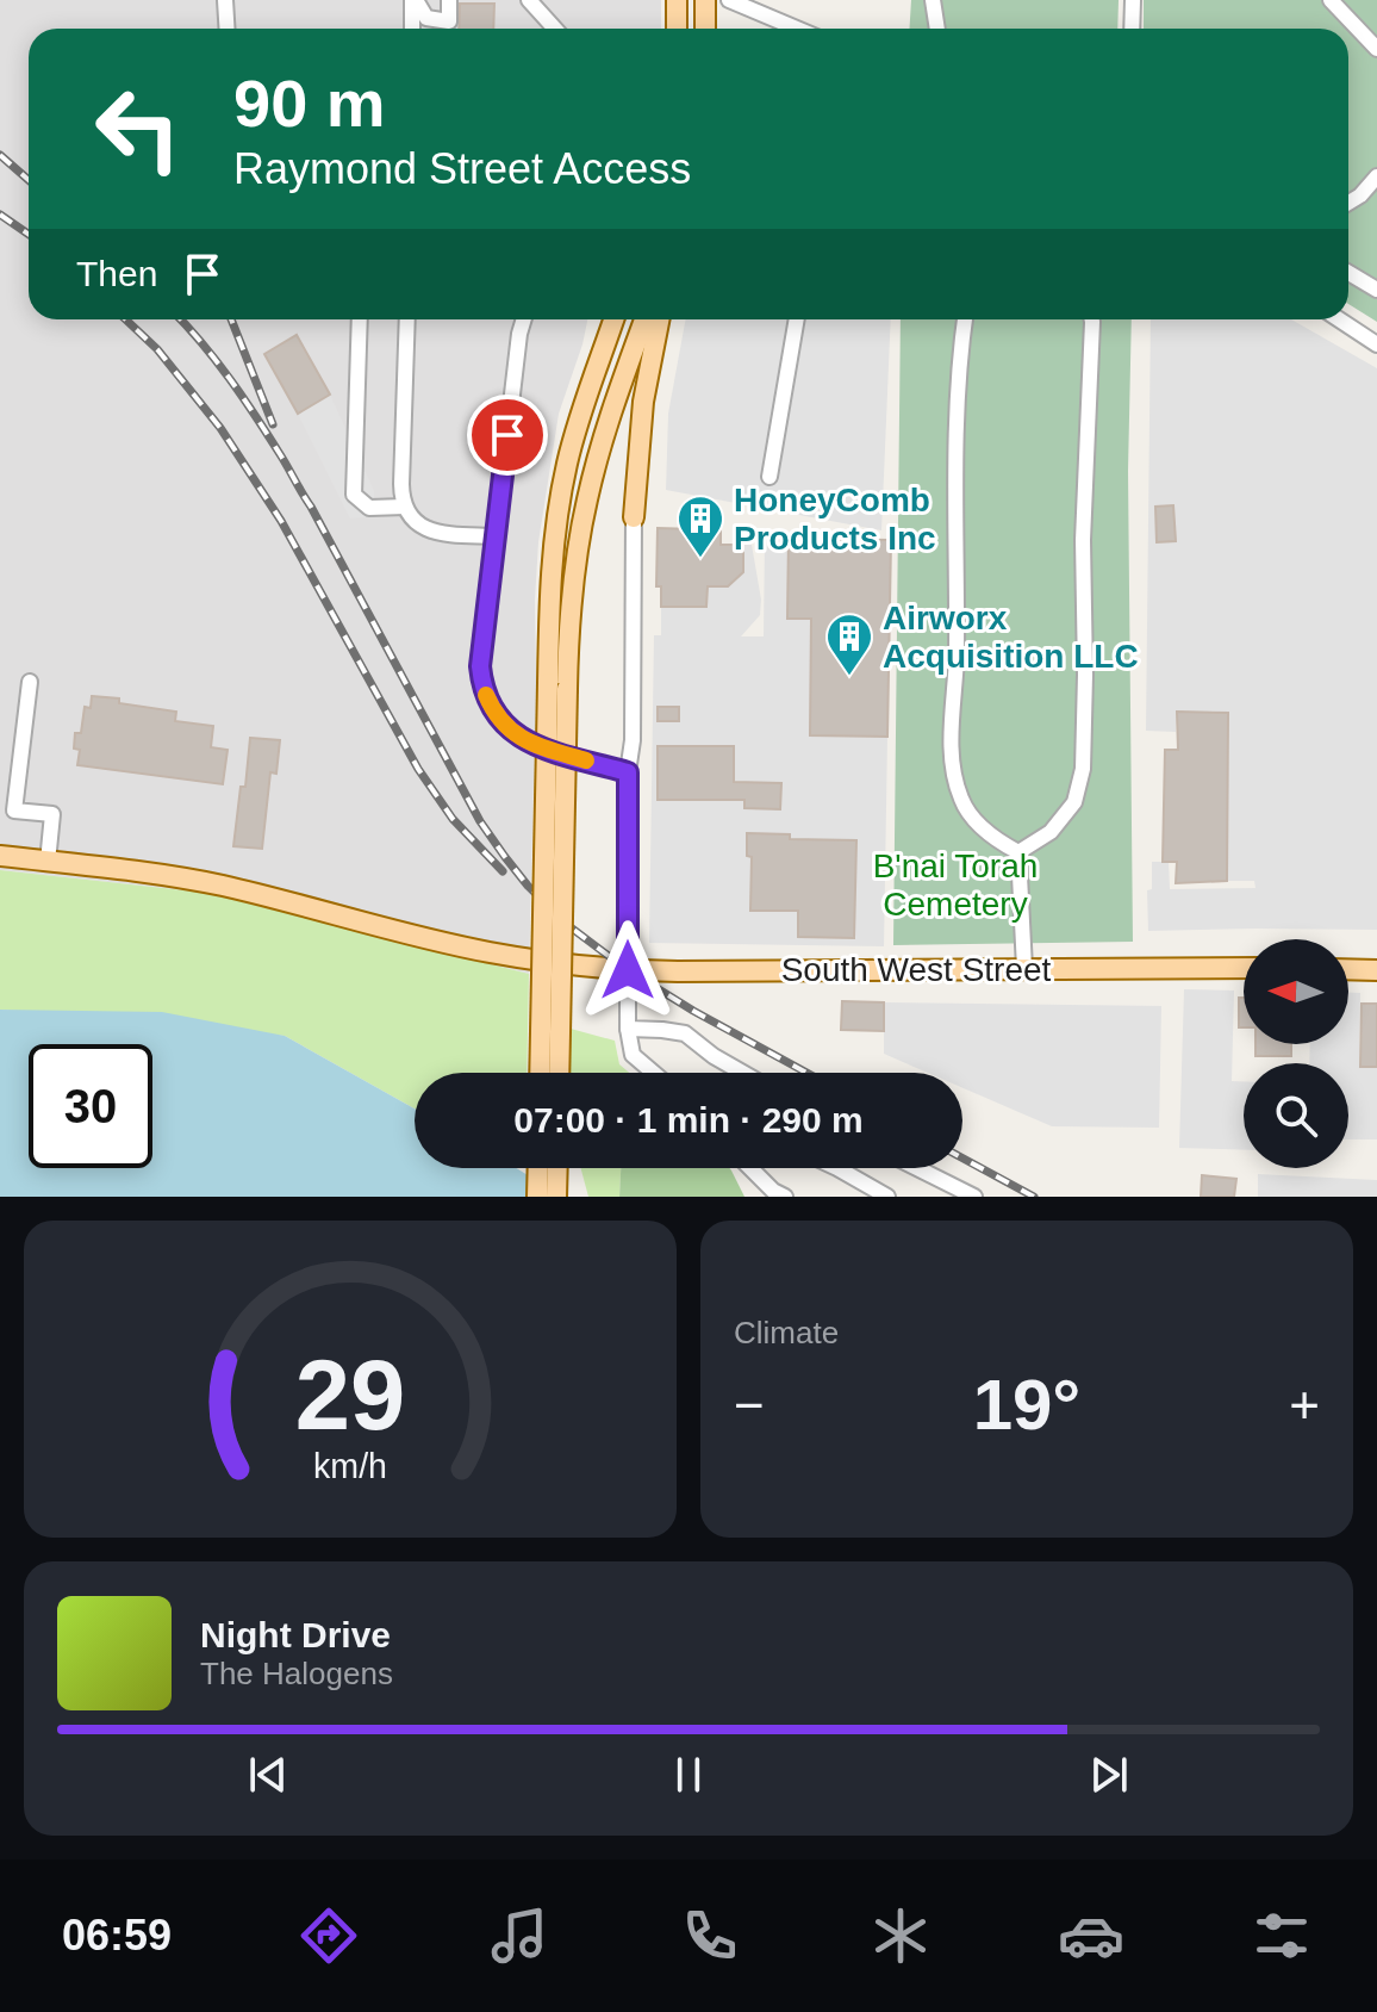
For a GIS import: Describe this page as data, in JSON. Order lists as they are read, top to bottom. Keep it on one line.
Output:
{"streets":{"main road":["South West Street"]},"parks":["B'nai Torah Cemetery"],"places":{"building":["HoneyComb Products Inc","Airworx Acquisition LLC"]},"north":"left","page":{"turn":["90 m","Raymond Street Access"],"then":"Then","limit":"30","trip":"07:00 · 1 min · 290 m","tile":"Climate","heat":["−","19°","+"],"song":["Night Drive","The Halogens"],"tabs":"06:59","gauge":["29","km/h"]}}
